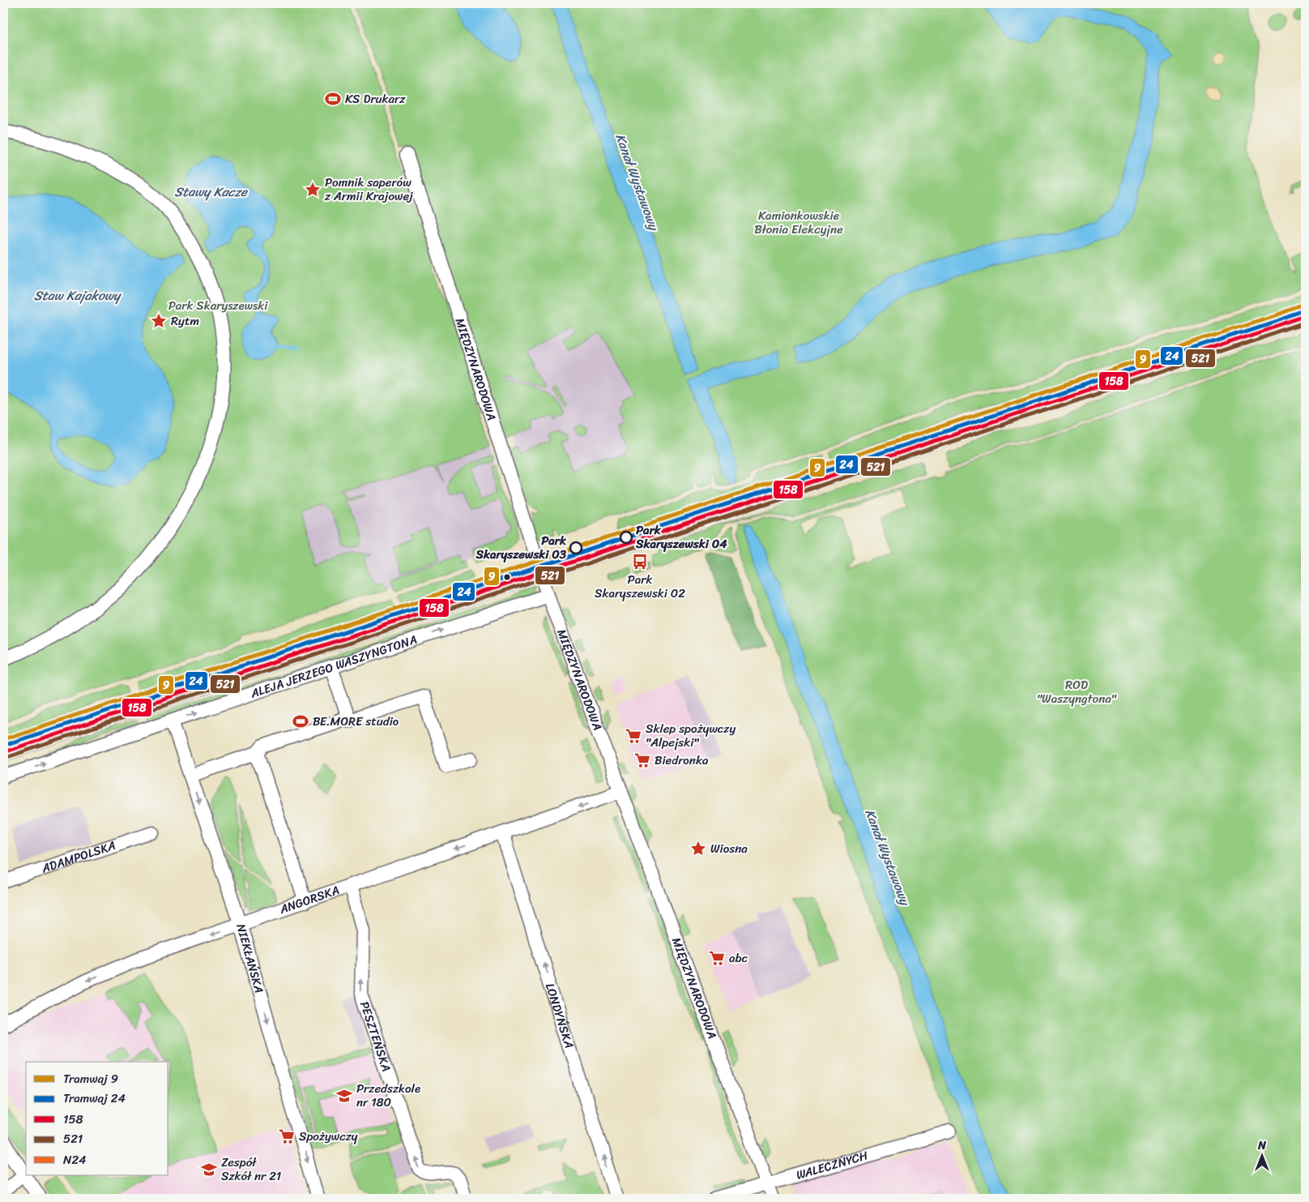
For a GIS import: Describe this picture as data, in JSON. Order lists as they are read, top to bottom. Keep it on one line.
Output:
{"streets":{"main road":["ALEJA JERZEGO WASZYNGTONA"],"street":["MIĘDZYNARODOWA","ADAMPOLSKA","ANGORSKA","NIEKŁAŃSKA","LONDYŃSKA","PESZTEŃSKA","WALECZNYCH"]},"crossings":[["MIĘDZYNARODOWA","ALEJA JERZEGO WASZYNGTONA"],["MIĘDZYNARODOWA","ANGORSKA"],["MIĘDZYNARODOWA","WALECZNYCH"],["ALEJA JERZEGO WASZYNGTONA","NIEKŁAŃSKA"],["ANGORSKA","NIEKŁAŃSKA"],["ANGORSKA","LONDYŃSKA"],["ANGORSKA","PESZTEŃSKA"]],"one_way":["ANGORSKA","LONDYŃSKA","PESZTEŃSKA"],"water":["Kanał Wystawowy","Stawy Kacze","Staw Kajakowy"],"parks":["Kamionkowskie Błonia Elekcyjne","Park Skaryszewski","ROD \"Waszyngtona\""],"places":{"sports":["KS Drukarz","BE.MORE studio"],"place":["Pomnik saperów z Armii Krajowej","Rytm","Wiosna"],"other":["Park Skaryszewski 04","Park Skaryszewski 03"],"bus stop":["Park Skaryszewski 02"],"supermarket":["Sklep spożywczy \"Alpejski\"","Biedronka","abc","Spożywczy"],"school or university":["Przedszkole nr 180","Zespół Szkół nr 21"]},"lines":["tram line 9","tram line 24","transit line N24","transit line 158","transit line 521"],"legend":["Tramwaj 9","Tramwaj 24","158","521","N24"],"north":"top"}
